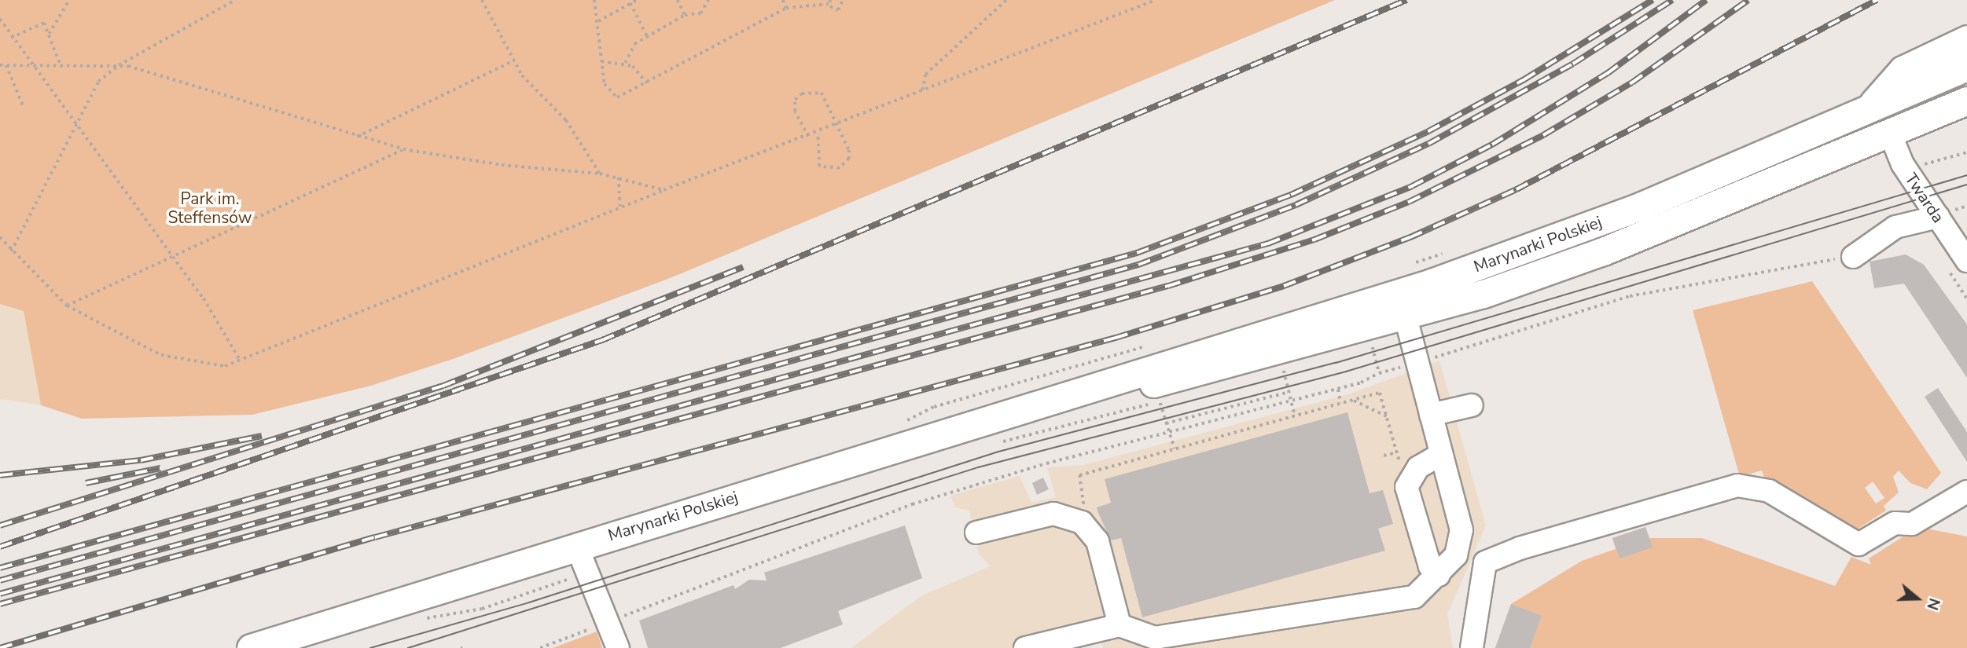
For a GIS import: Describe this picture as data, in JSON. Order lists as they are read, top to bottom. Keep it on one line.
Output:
{"streets":{"main road":["Marynarki Polskiej"],"street":["Twarda"]},"crossings":[["Twarda","Marynarki Polskiej"]],"parks":["Park im. Steffensów"],"north":"right"}
